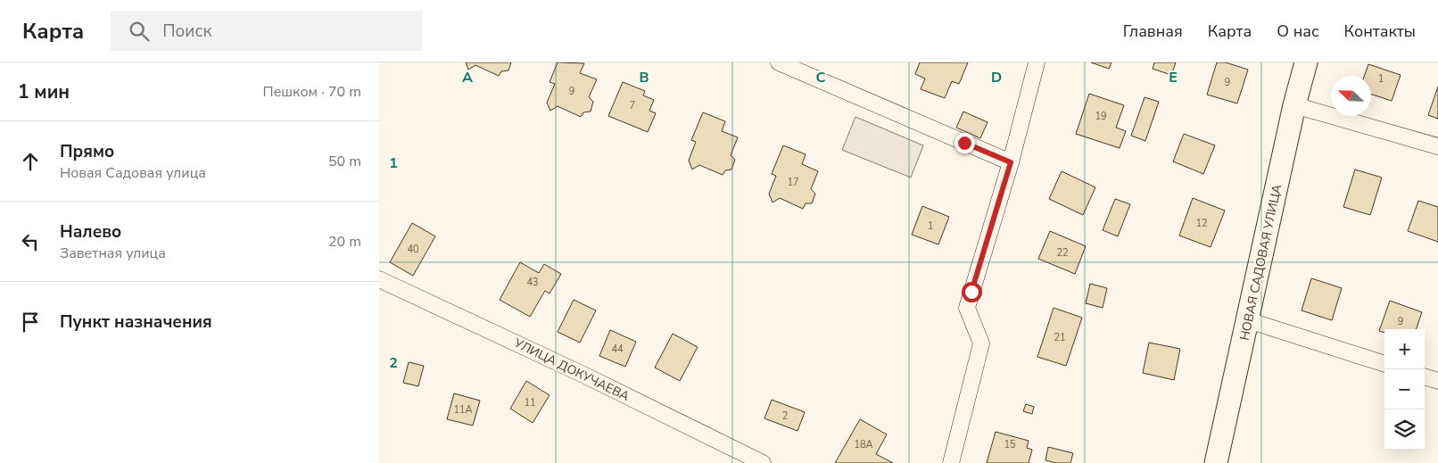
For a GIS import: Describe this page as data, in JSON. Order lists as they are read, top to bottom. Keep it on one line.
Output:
{"streets":{"street":["НОВАЯ САДОВАЯ УЛИЦА","УЛИЦА ДОКУЧАЕВА"]},"house_numbers":["1","9","9","7","19","17","12","1","40","22","43","9","21","44","11","11А","2","18А","15"],"north":"top left","page":{"header":"Карта","search":"Поиск","nav":["Главная","Карта","О нас","Контакты"],"heading":["1 мин","Пешком · 70 m"],"list":[["Прямо","Новая Садовая улица","50 m"],["Налево","Заветная улица","20 m"],"Пункт назначения"],"map_buttons":["+","−"]},"grid":{"columns":["A","B","C","D","E"],"rows":["1","2"]}}
